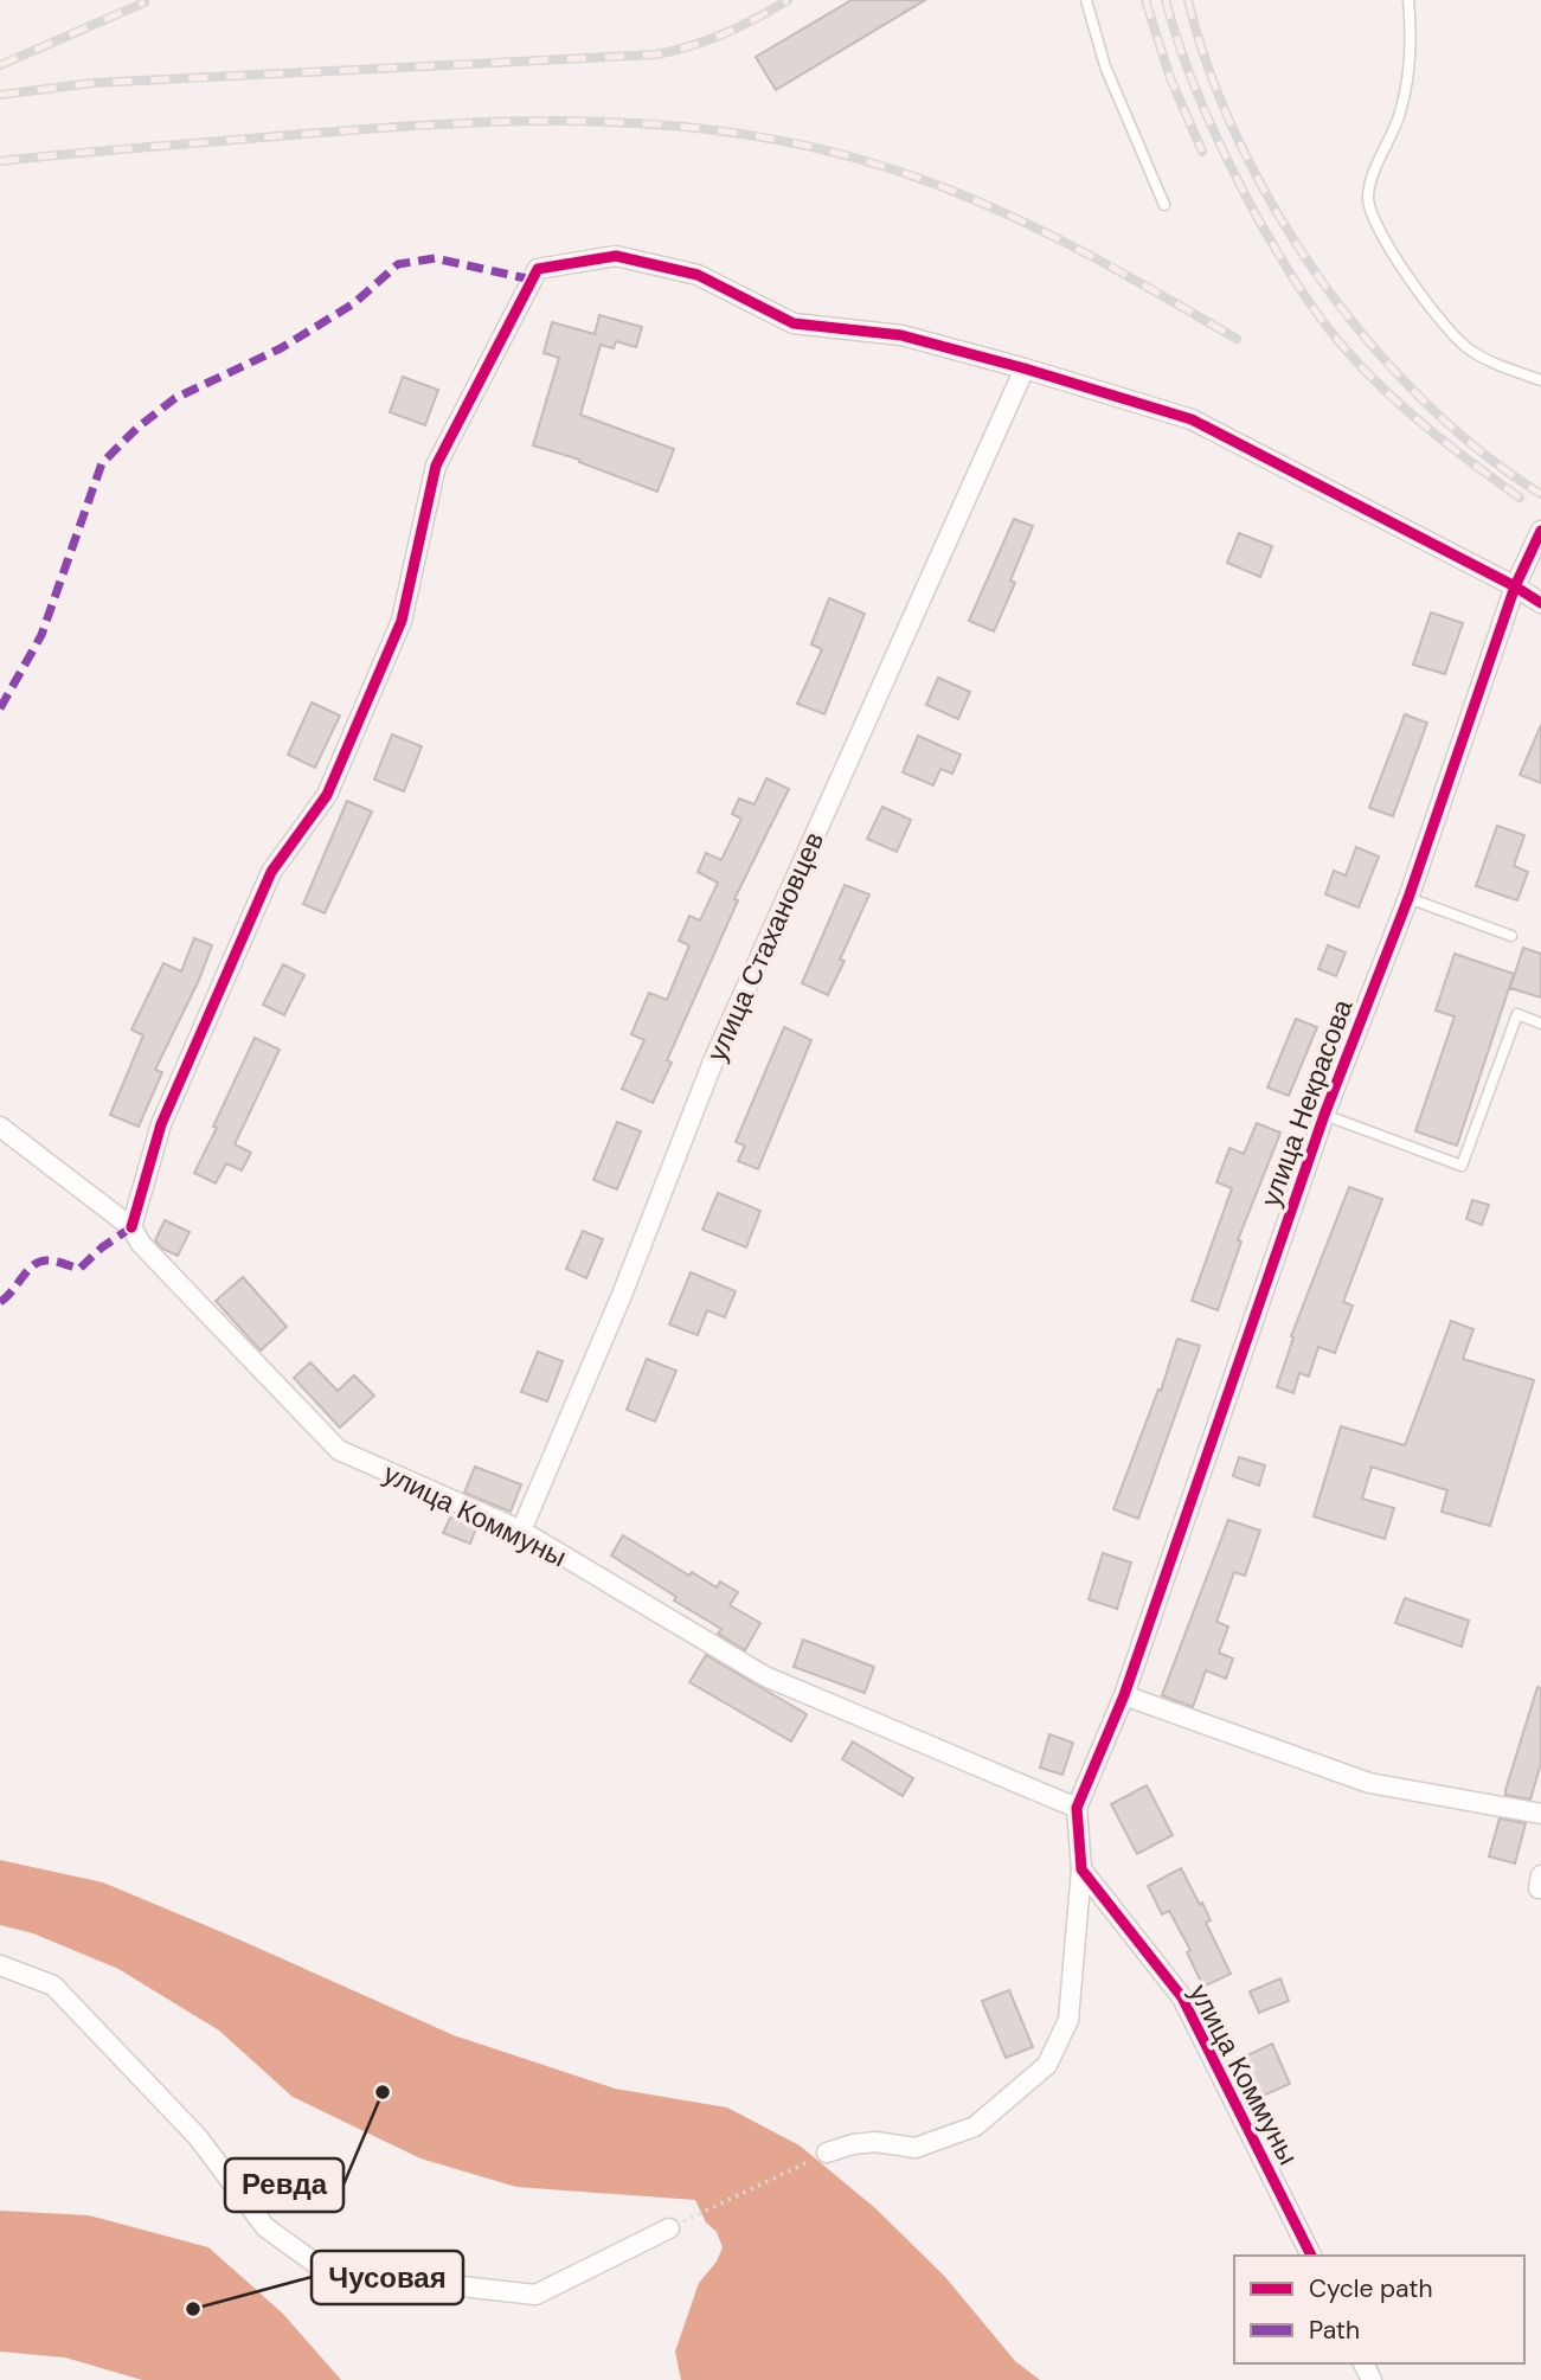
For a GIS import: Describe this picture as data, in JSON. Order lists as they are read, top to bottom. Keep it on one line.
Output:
{"streets":{"street":["улица Стахановцев","улица Некрасова","улица Коммуны"]},"crossings":[["улица Стахановцев","улица Коммуны"]],"places":["Ревда","Чусовая"],"legend":["Cycle path","Path"]}
